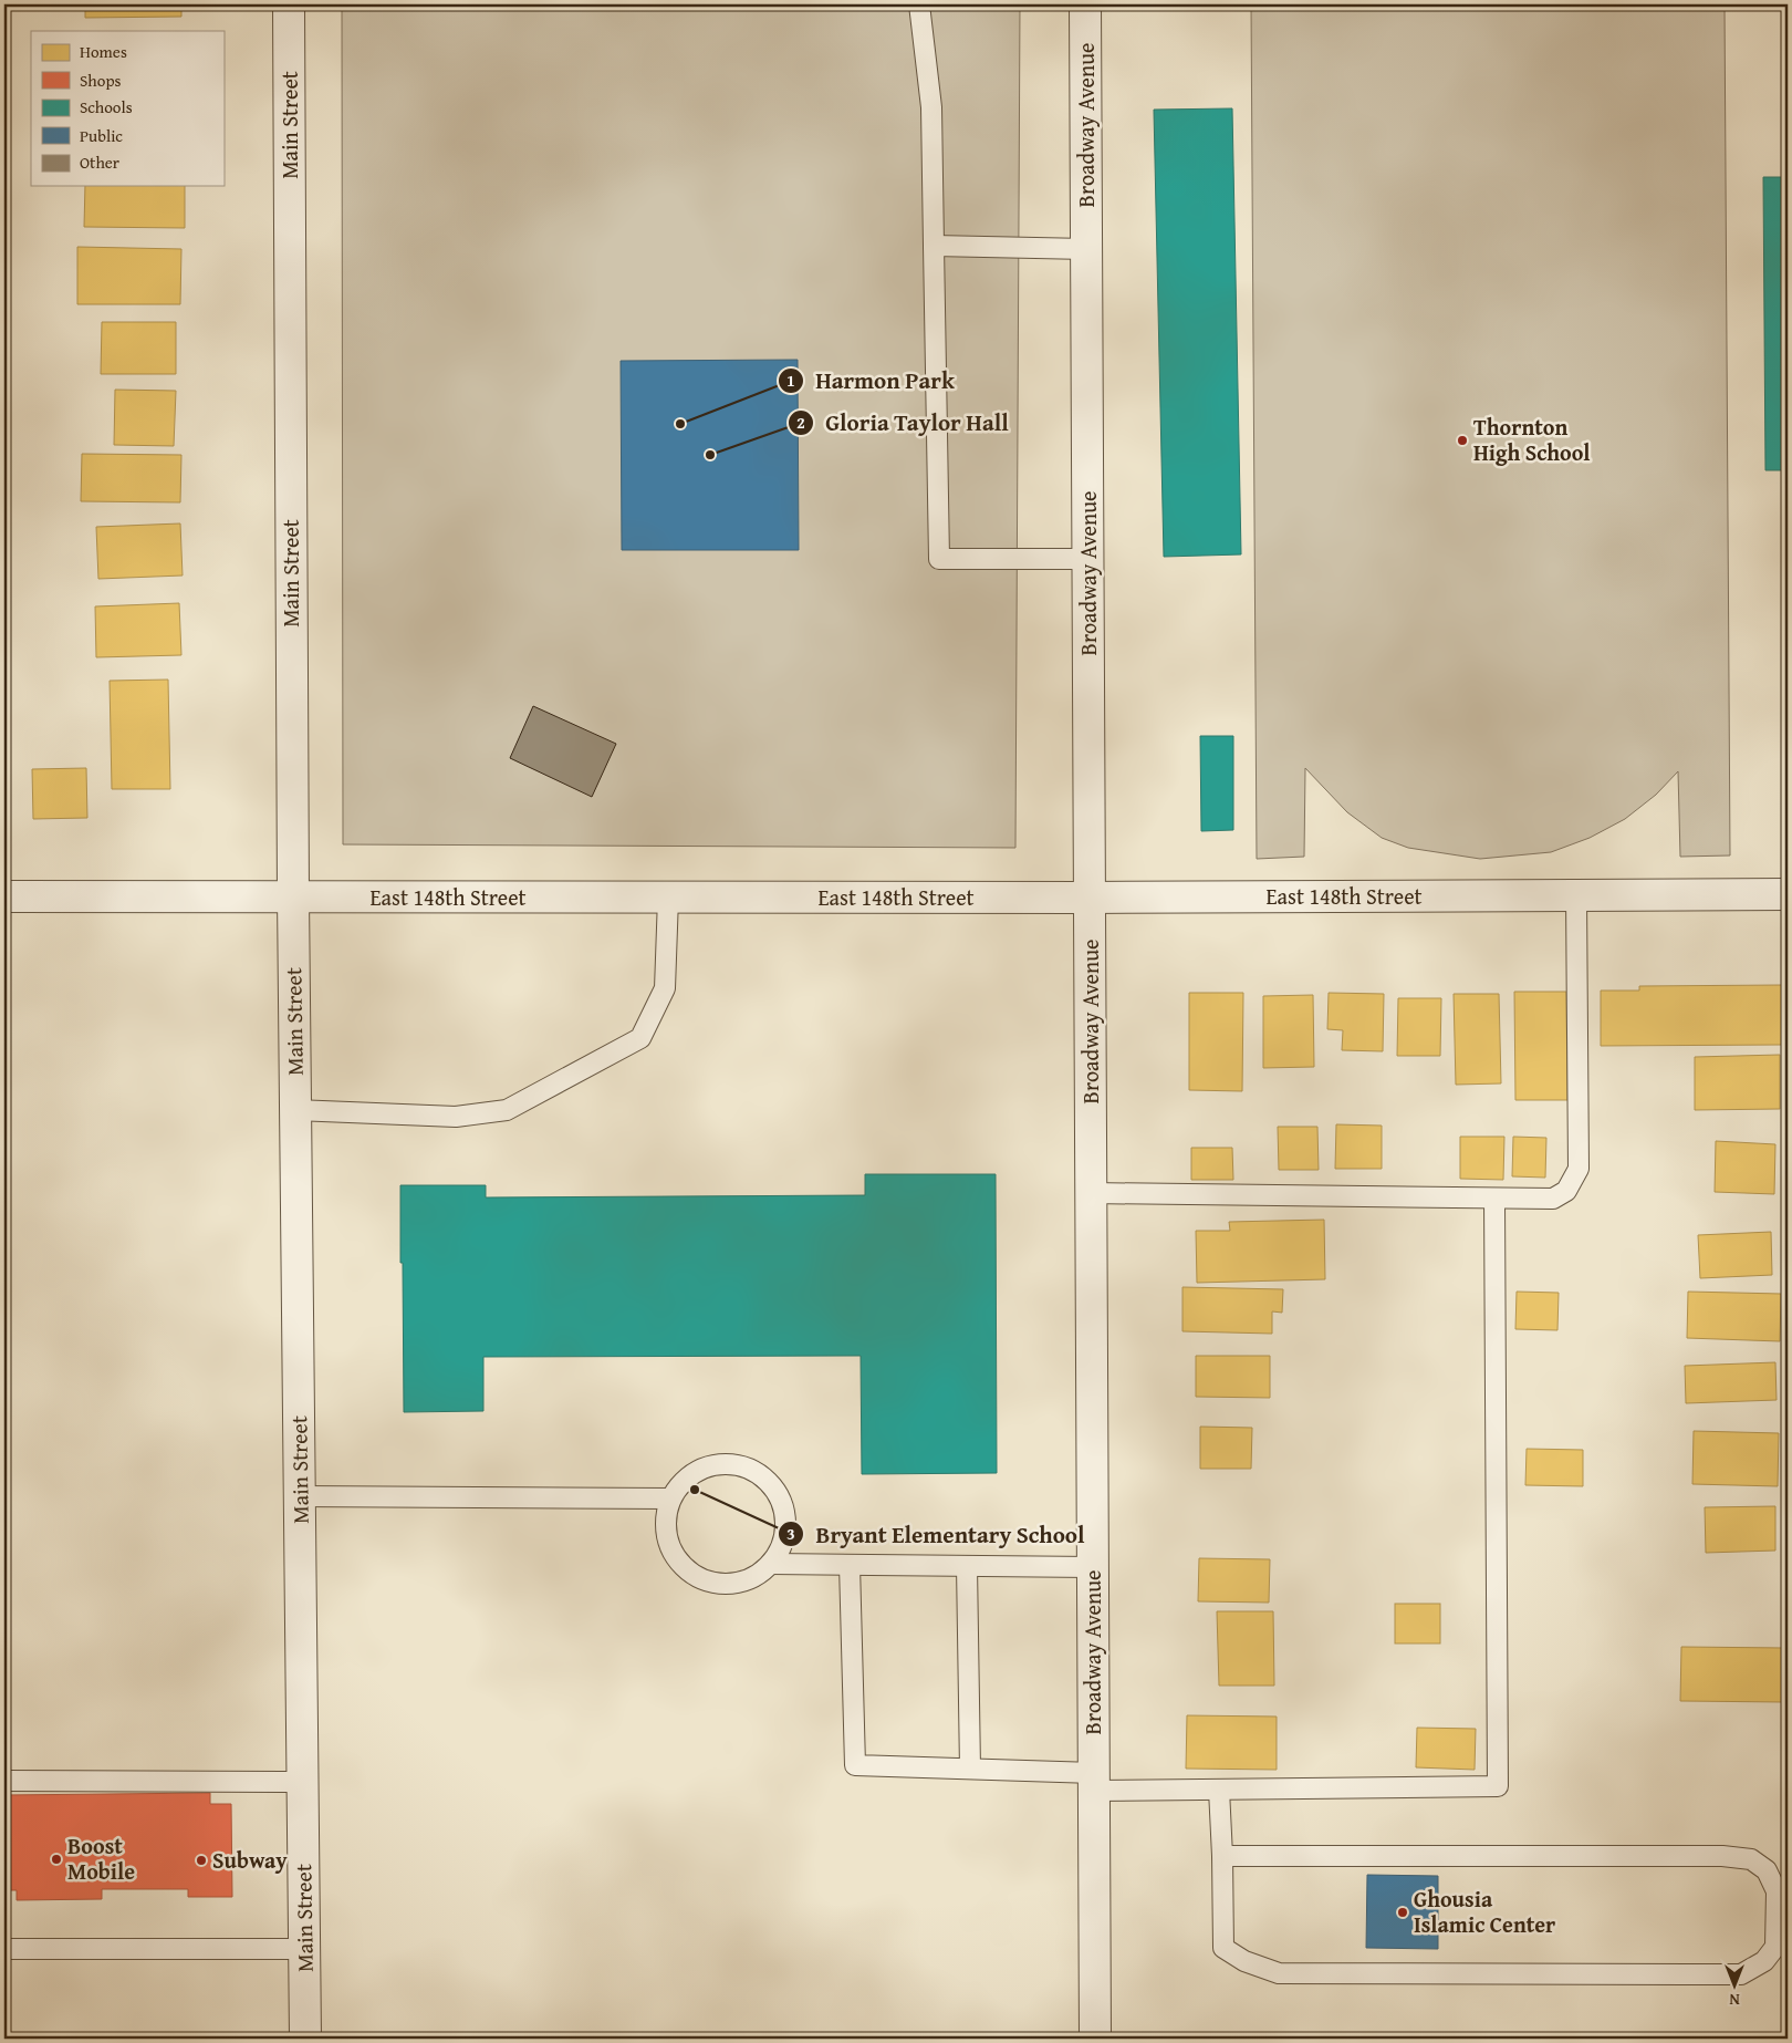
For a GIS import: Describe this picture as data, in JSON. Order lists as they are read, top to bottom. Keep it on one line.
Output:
{"streets":{"street":["Main Street","Broadway Avenue","East 148th Street"]},"crossings":[["Main Street","East 148th Street"],["Broadway Avenue","East 148th Street"]],"places":["Harmon Park","Thornton High School","Gloria Taylor Hall","Bryant Elementary School","Boost Mobile","Subway","Ghousia Islamic Center"],"legend":["Homes","Shops","Schools","Public","Other"],"north":"bottom"}
